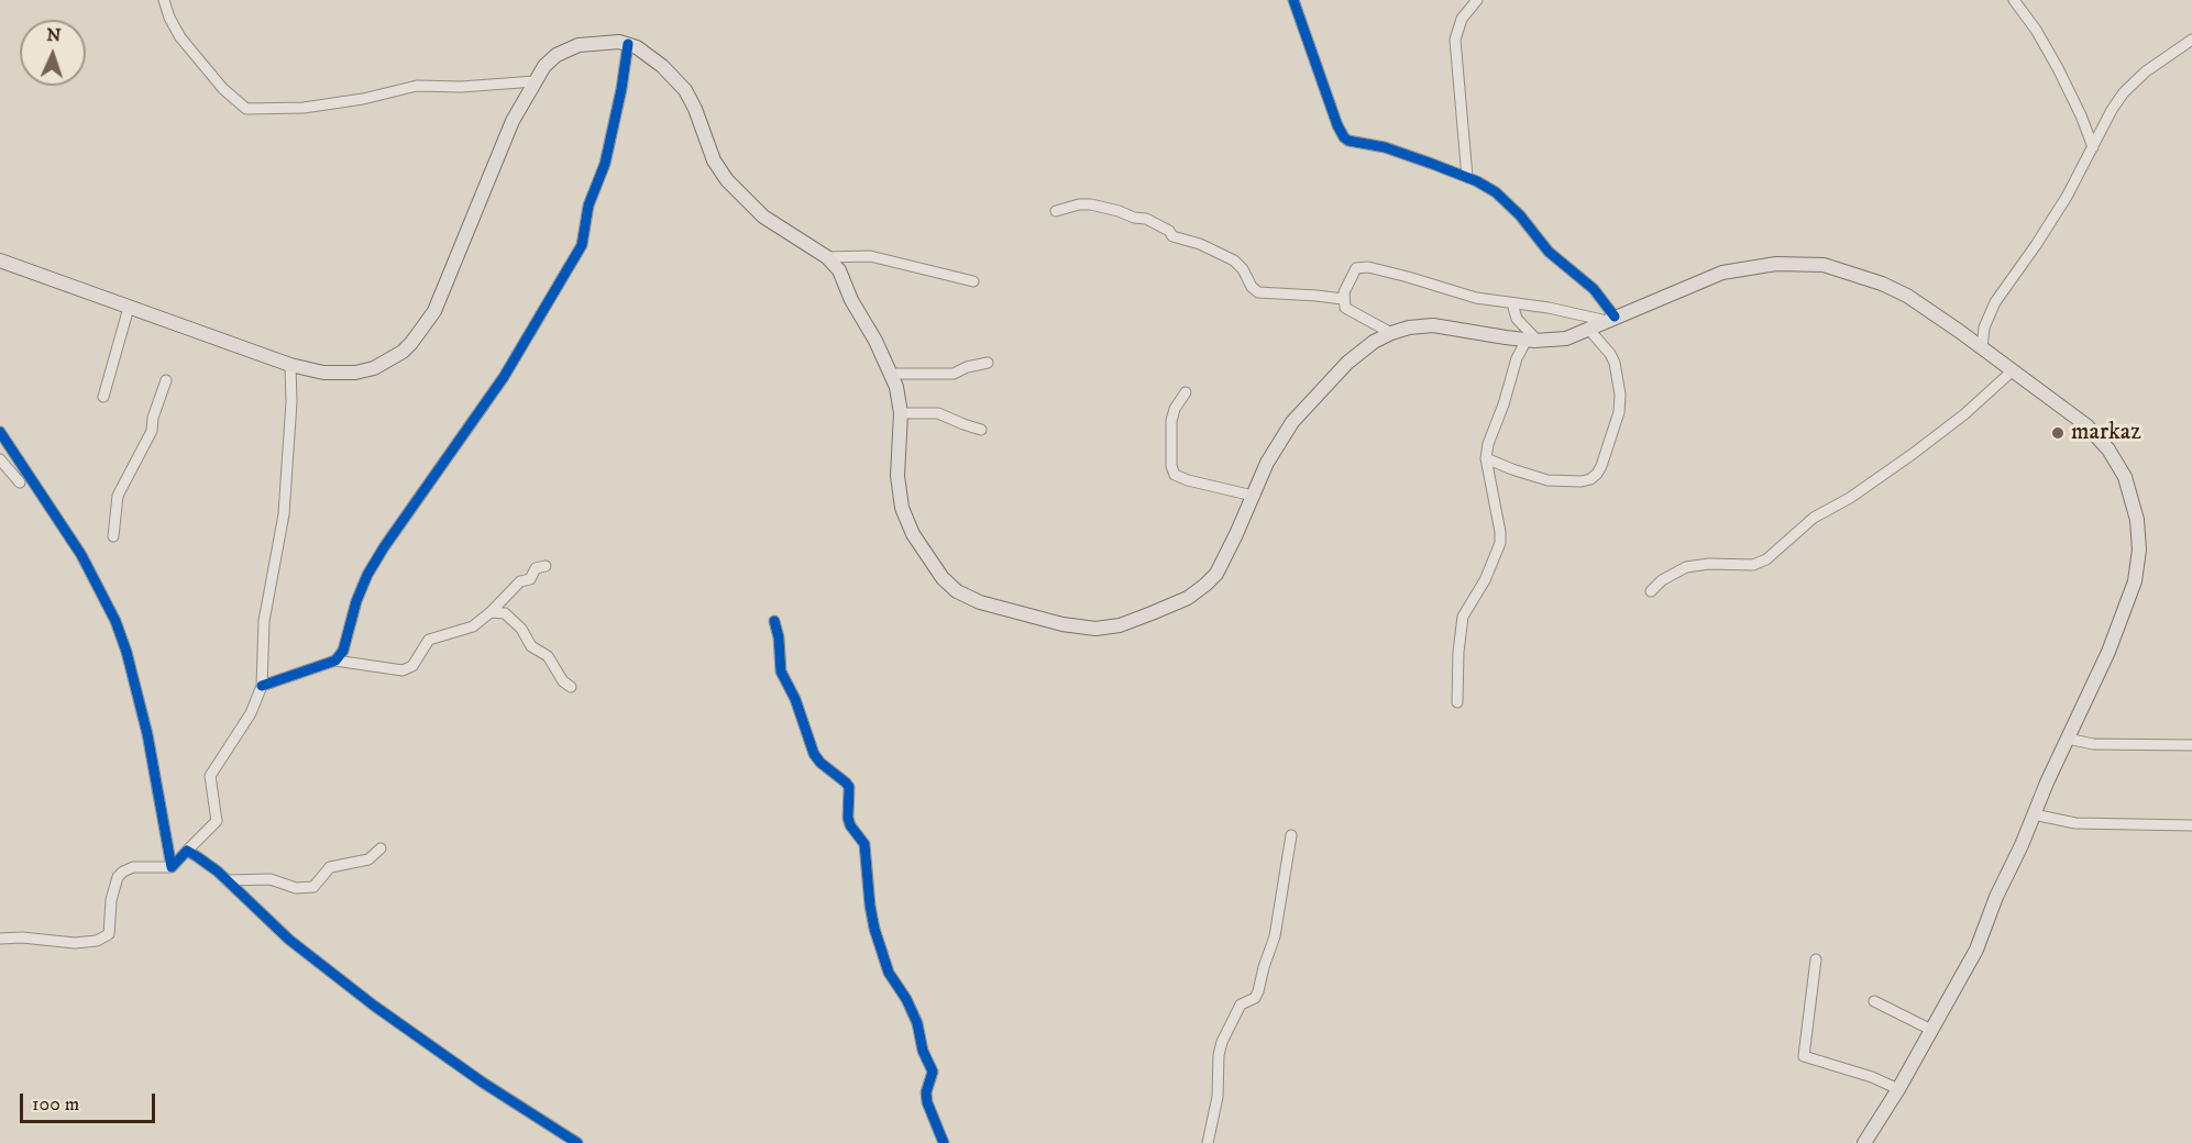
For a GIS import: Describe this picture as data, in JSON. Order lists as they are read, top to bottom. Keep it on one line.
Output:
{"places":["markaz"],"scale_bar":"100 m","north":"top"}
